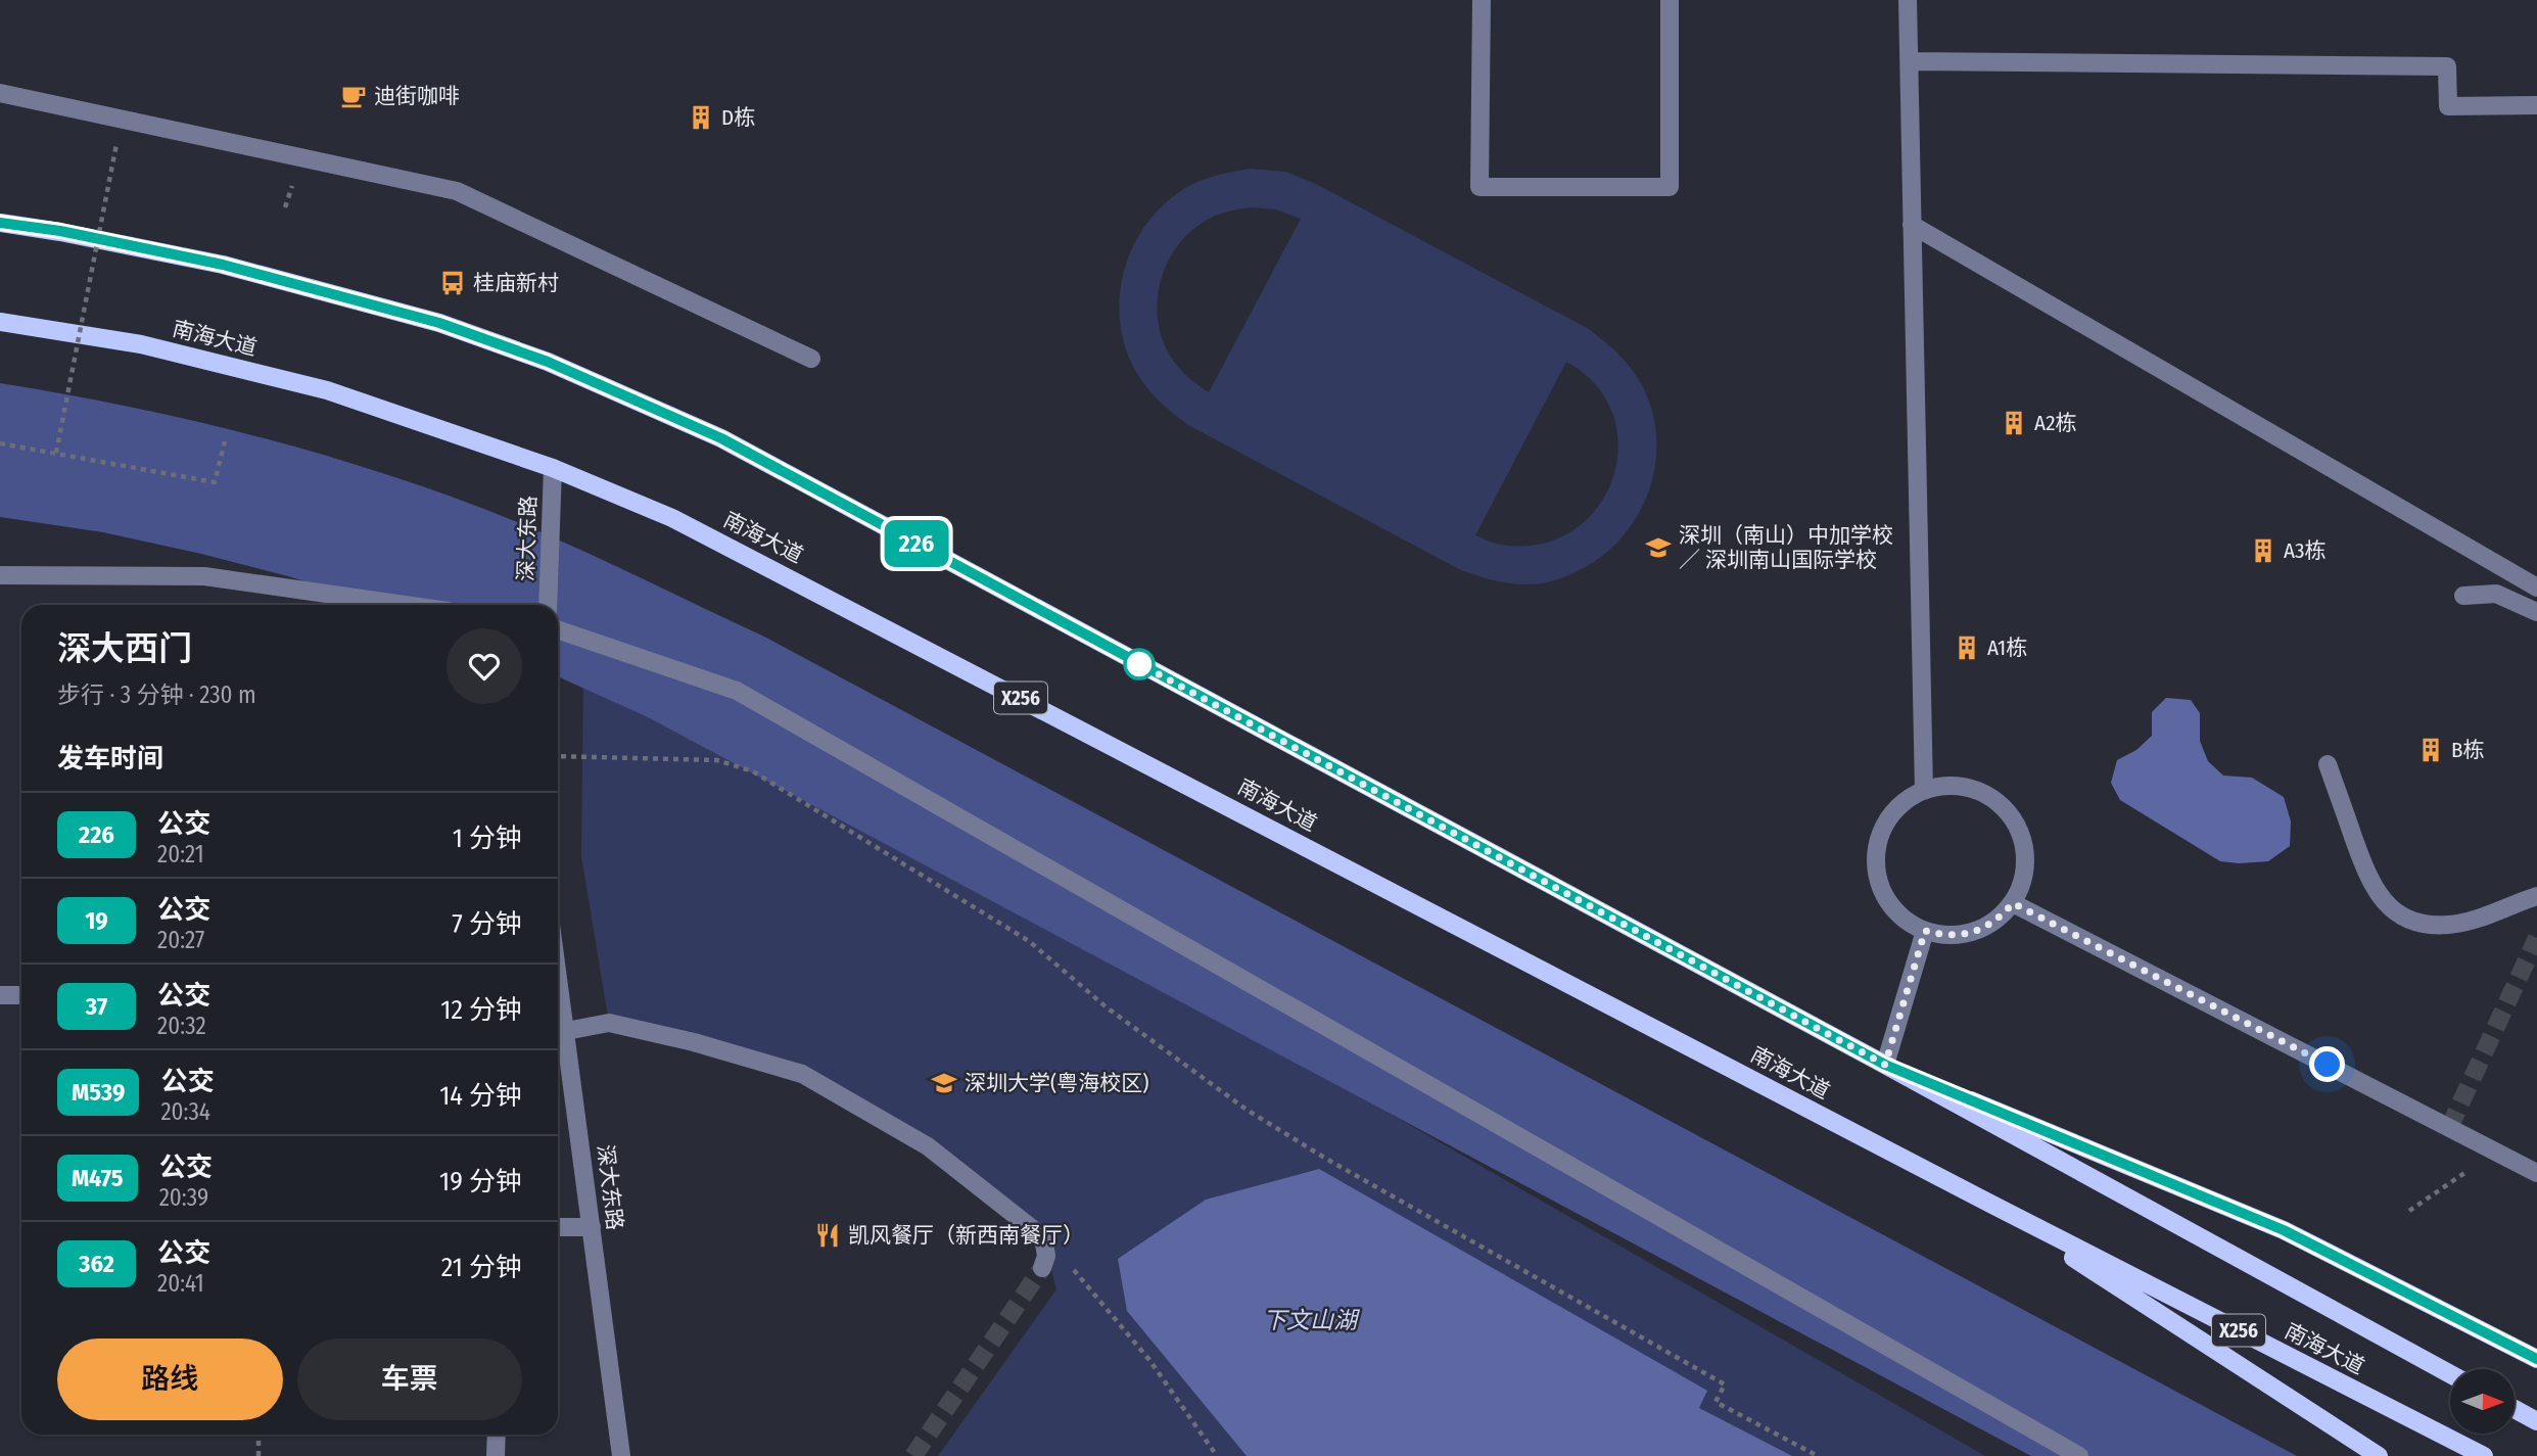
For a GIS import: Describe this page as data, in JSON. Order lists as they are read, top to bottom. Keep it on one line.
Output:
{"streets":{"main road":["南海大道","X256"],"street":["深大东路"]},"crossings":[["南海大道","深大东路"]],"water":["下文山湖"],"places":{"cafe":["迪街咖啡"],"building":["D栋","A2栋","A3栋","A1栋","B栋"],"bus stop":["桂庙新村"],"school or university":["深圳（南山）中加学校 ／ 深圳南山国际学校","深圳大学(粤海校区)"],"restaurant":["凯风餐厅（新西南餐厅）"]},"lines":["bus line 226"],"north":"right","page":{"on_map":"226","heading":[["深大西门","步行 · 3 分钟 · 230 m"],"发车时间"],"list":[{"mark":"226","name":"公交","note":"20:21","value":"1 分钟"},{"mark":"19","name":"公交","note":"20:27","value":"7 分钟"},{"mark":"37","name":"公交","note":"20:32","value":"12 分钟"},{"mark":"M539","name":"公交","note":"20:34","value":"14 分钟"},{"mark":"M475","name":"公交","note":"20:39","value":"19 分钟"},{"mark":"362","name":"公交","note":"20:41","value":"21 分钟"}],"buttons":["路线","车票"]}}
